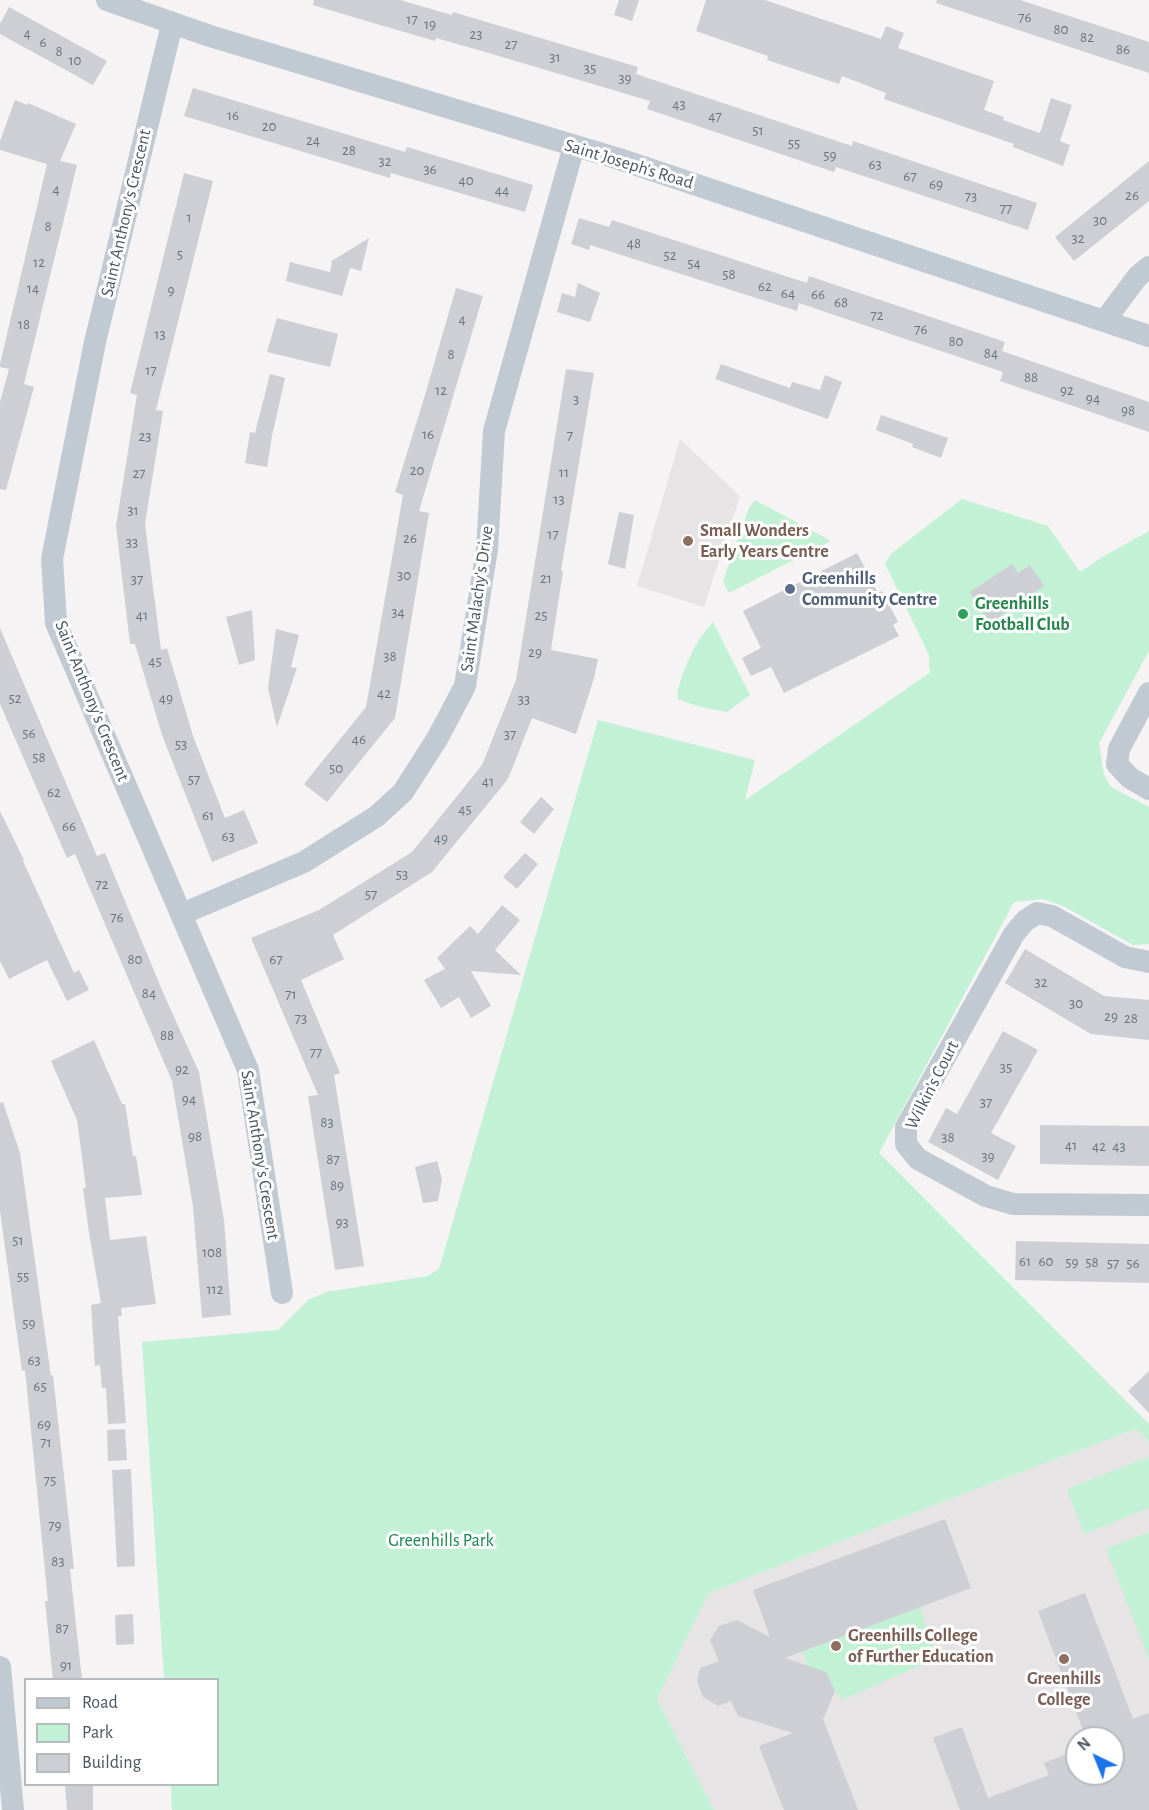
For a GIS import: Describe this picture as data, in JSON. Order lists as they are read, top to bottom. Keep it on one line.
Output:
{"streets":{"street":["Saint Joseph's Road","Saint Anthony's Crescent","Saint Malachy's Drive","Wilkin's Court"]},"crossings":[["Saint Joseph's Road","Saint Anthony's Crescent"],["Saint Joseph's Road","Saint Malachy's Drive"],["Saint Anthony's Crescent","Saint Malachy's Drive"]],"parks":["Greenhills Park"],"places":["Small Wonders Early Years Centre","Greenhills Community Centre","Greenhills Football Club","Greenhills College of Further Education","Greenhills College"],"house_numbers":["76","17","19","80","4","23","82","6","27","86","8","31","10","35","39","43","16","47","20","51","24","55","28","59","32","63","36","67","40","69","4","44","26","73","77","1","30","8","32","48","5","52","12","54","58","62","14","9","64","66","68","72","4","18","76","13","80","84","8","17","88","12","92","94","3","98","16","7","23","20","11","27","13","31","17","26","33","30","21","37","34","41","25","29","38","45","42","52","49","33","56","37","46","53","58","50","57","41","62","45","61","66","63","49","53","72","57","76","80","67","32","84","71","30","29","73","28","88","77","35","92","94","37","83","98","38","41","42","43","39","87","89","93","51","108","61","60","59","58","57","56","55","112","59","63","65","69","71","75","79","83","87","91"],"legend":["Road","Park","Building"],"north":"top left"}
